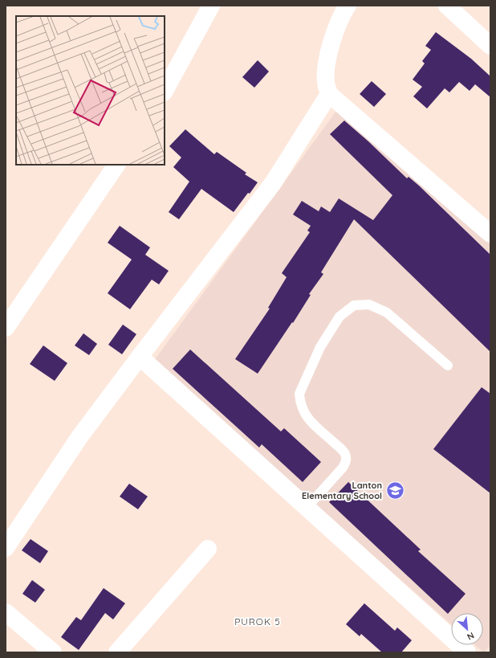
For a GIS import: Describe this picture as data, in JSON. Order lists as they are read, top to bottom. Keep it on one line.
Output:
{"districts":["PUROK 5"],"places":{"school or university":["Lanton Elementary School"]},"north":"bottom right"}
